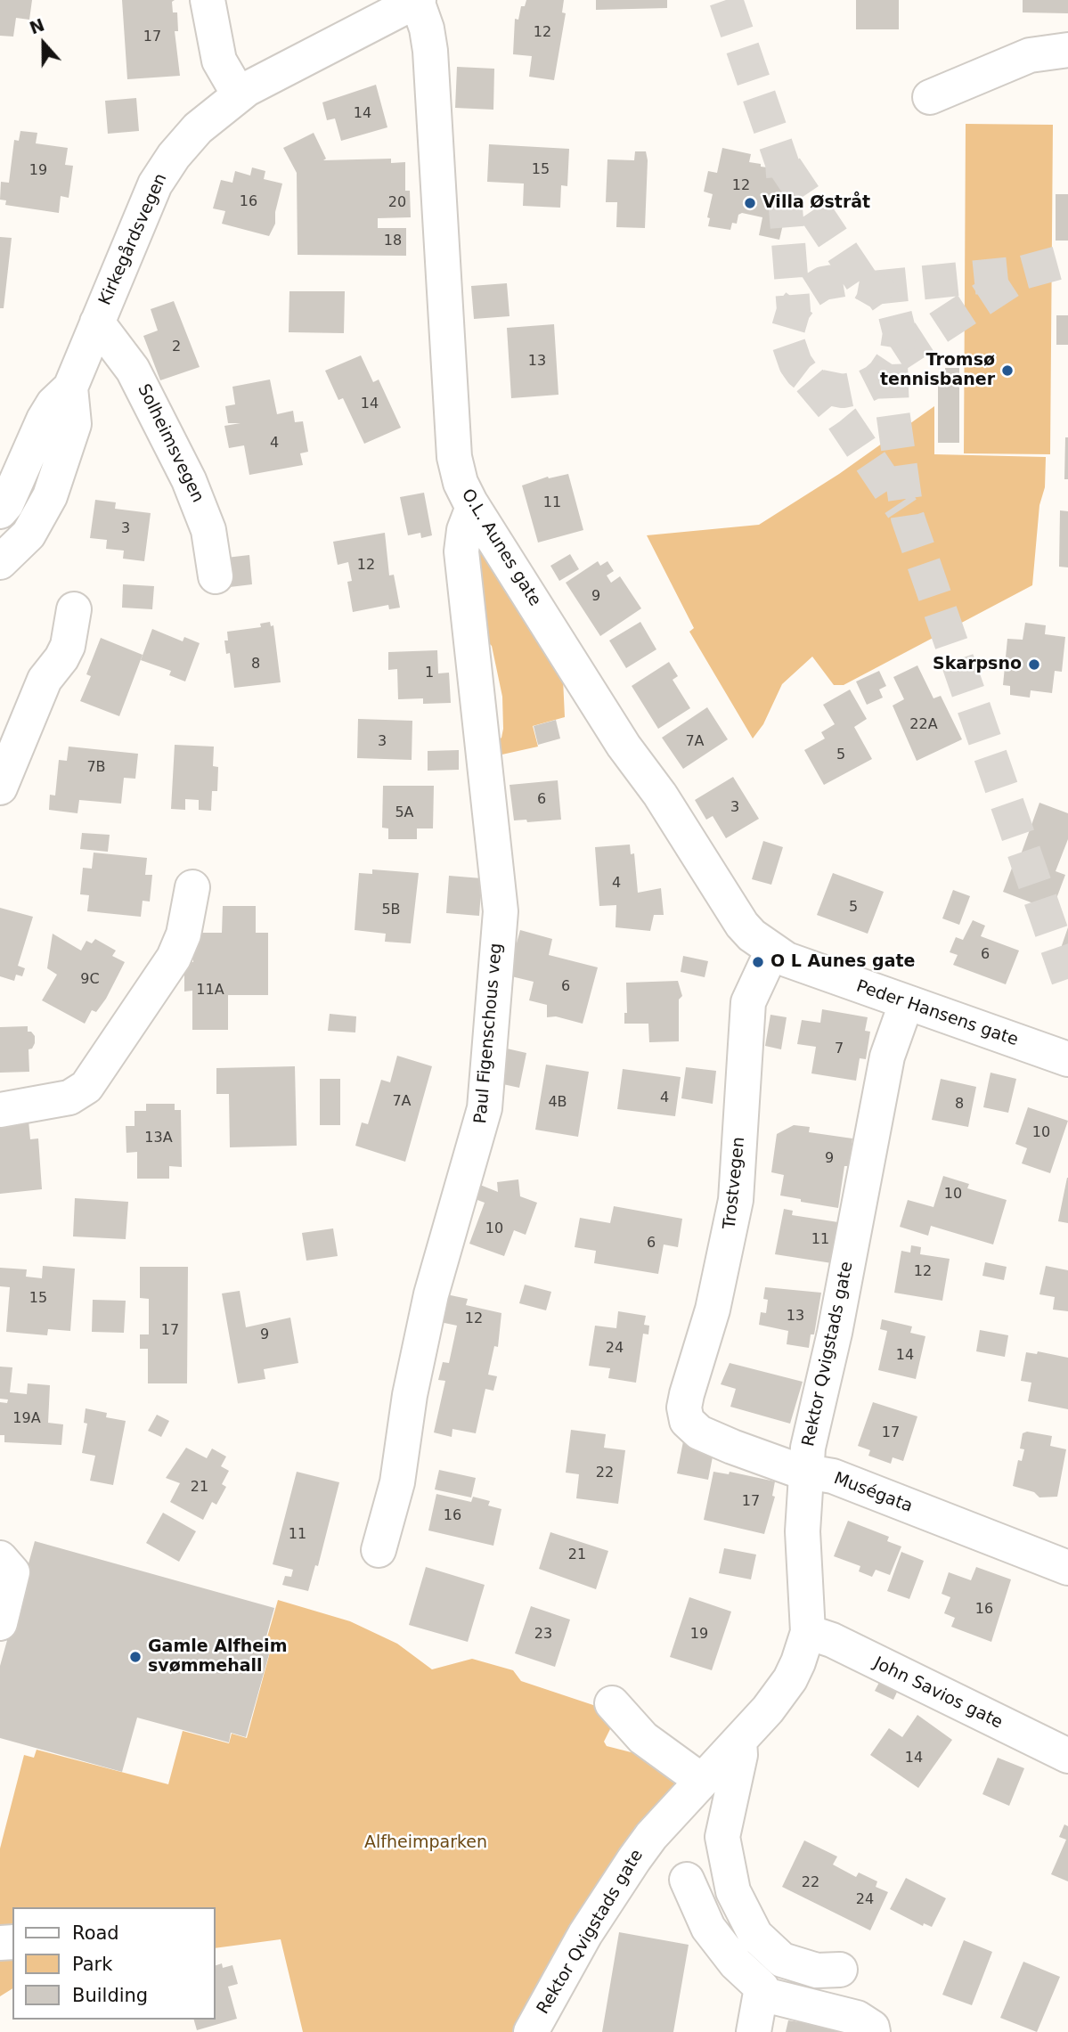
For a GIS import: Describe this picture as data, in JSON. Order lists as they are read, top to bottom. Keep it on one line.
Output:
{"streets":{"street":["Kirkegårdsvegen","Solheimsvegen","O.L. Aunes gate","Peder Hansens gate","Paul Figenschous veg","Trostvegen","Rektor Qvigstads gate","Muségata","John Savios gate"]},"crossings":[["Kirkegårdsvegen","Solheimsvegen"],["Kirkegårdsvegen","O.L. Aunes gate"],["O.L. Aunes gate","Peder Hansens gate"],["O.L. Aunes gate","Paul Figenschous veg"],["O.L. Aunes gate","Trostvegen"],["Peder Hansens gate","Trostvegen"],["Peder Hansens gate","Rektor Qvigstads gate"],["Trostvegen","Muségata"],["Rektor Qvigstads gate","Muségata"],["Rektor Qvigstads gate","John Savios gate"]],"parks":["Alfheimparken"],"places":["Villa Østråt","Tromsø tennisbaner","Skarpsno","O L Aunes gate","Gamle Alfheim svømmehall"],"house_numbers":["12","17","14","15","19","12","16","20","18","2","13","14","4","11","3","12","9","8","1","22A","3","7A","5","7B","6","3","5A","4","5","5B","6","9C","6","11A","7","4","7A","4B","8","10","13A","9","10","10","11","6","12","15","13","12","17","9","24","14","19A","17","22","21","17","16","11","21","16","23","19","14","22","24"],"legend":["Road","Park","Building"],"north":"top"}
